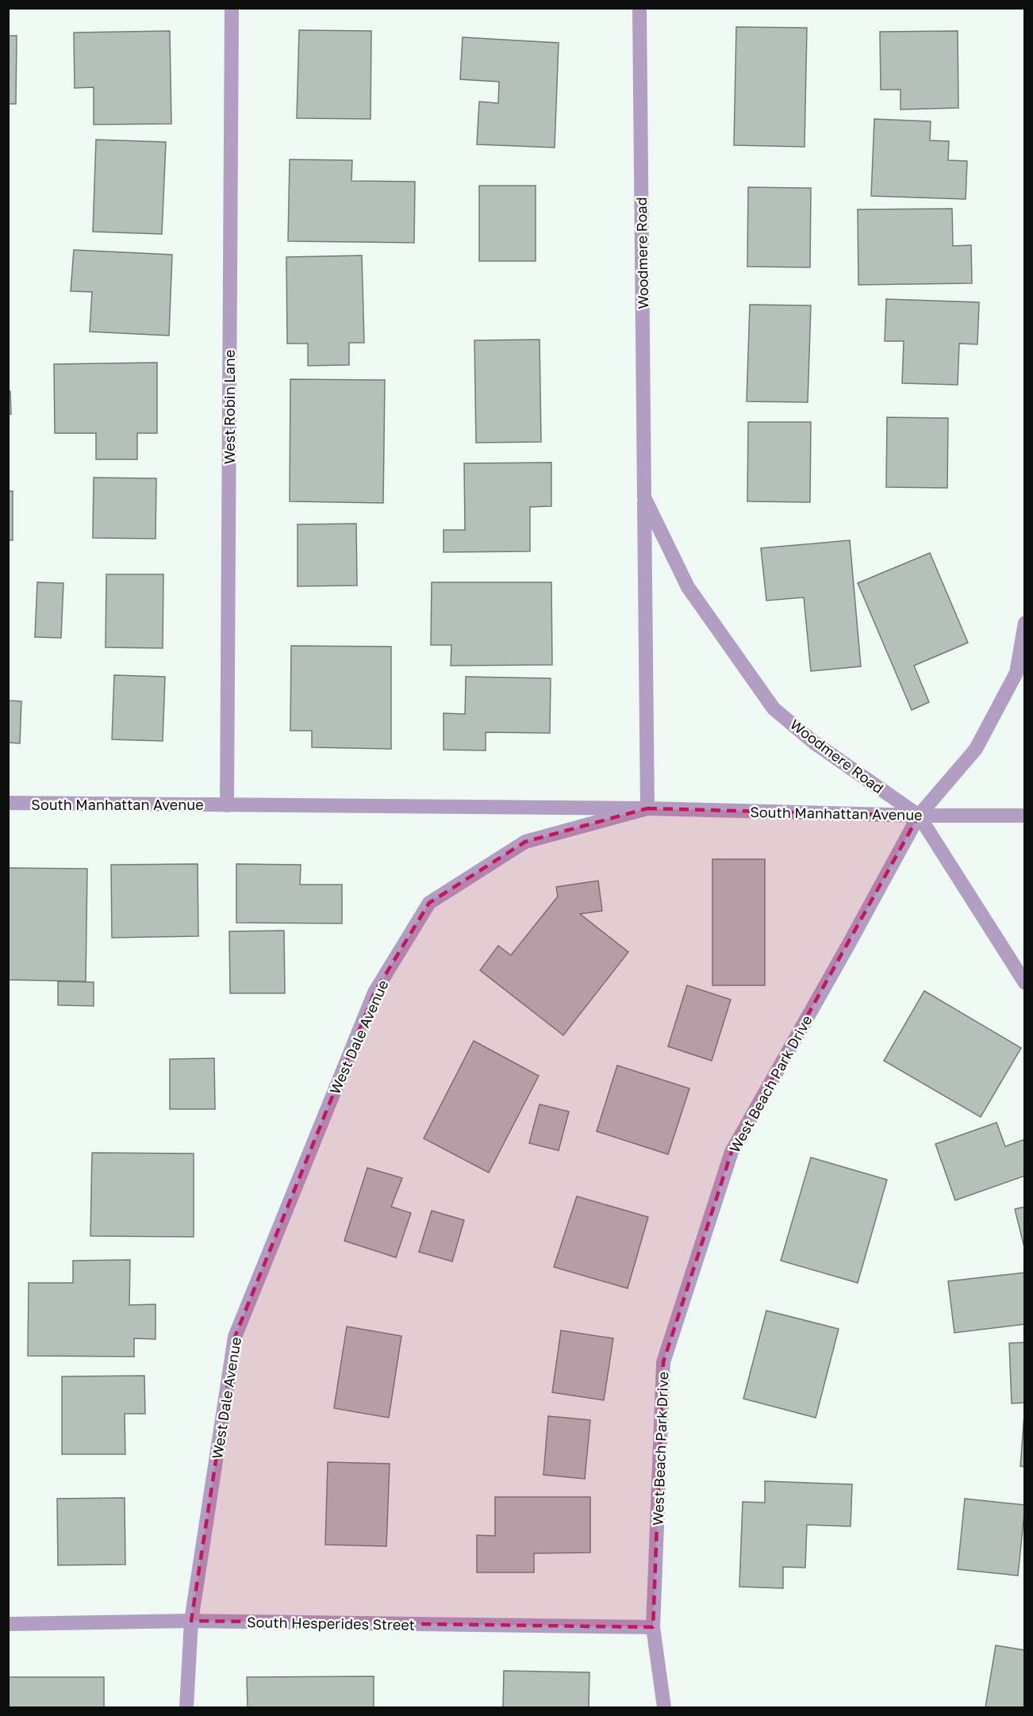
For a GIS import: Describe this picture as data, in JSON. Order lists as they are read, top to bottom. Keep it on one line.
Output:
{"streets":{"street":["Woodmere Road","West Robin Lane","South Manhattan Avenue","West Dale Avenue","West Beach Park Drive","South Hesperides Street"]},"crossings":[["Woodmere Road","South Manhattan Avenue"],["Woodmere Road","West Dale Avenue"],["Woodmere Road","West Beach Park Drive"],["West Robin Lane","South Manhattan Avenue"],["South Manhattan Avenue","West Dale Avenue"],["South Manhattan Avenue","West Beach Park Drive"],["West Dale Avenue","South Hesperides Street"],["West Beach Park Drive","South Hesperides Street"]]}
